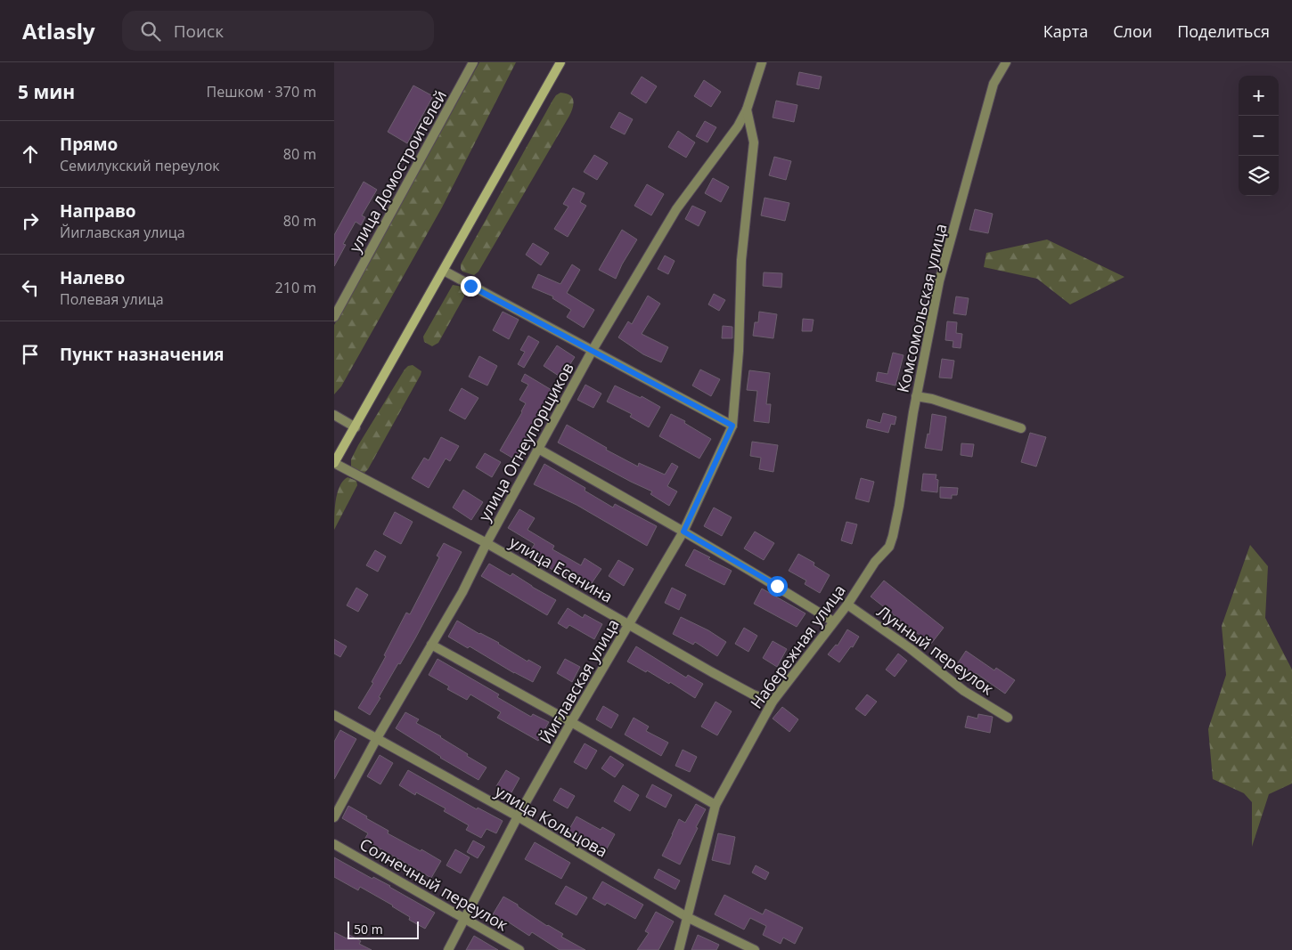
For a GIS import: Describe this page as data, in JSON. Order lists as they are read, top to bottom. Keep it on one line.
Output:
{"streets":{"street":["улица Домостроителей","Комсомольская улица","улица Огнеупорщиков","улица Есенина","Набережная улица","Лунный переулок","Йиглавская улица","улица Кольцова","Солнечный переулок"]},"crossings":[["Комсомольская улица","Набережная улица"],["улица Огнеупорщиков","улица Есенина"],["улица Огнеупорщиков","улица Кольцова"],["улица Есенина","Набережная улица"],["улица Есенина","Йиглавская улица"],["Набережная улица","Лунный переулок"],["Набережная улица","улица Кольцова"],["Йиглавская улица","улица Кольцова"],["Йиглавская улица","Солнечный переулок"]],"scale_bar":"50 m","page":{"header":"Atlasly","search":"Поиск","nav":["Карта","Слои","Поделиться"],"heading":["5 мин","Пешком · 370 m"],"map_buttons":["+","−"],"list":[["Прямо","Семилукский переулок","80 m"],["Направо","Йиглавская улица","80 m"],["Налево","Полевая улица","210 m"],"Пункт назначения"],"scale":"50 m"}}
